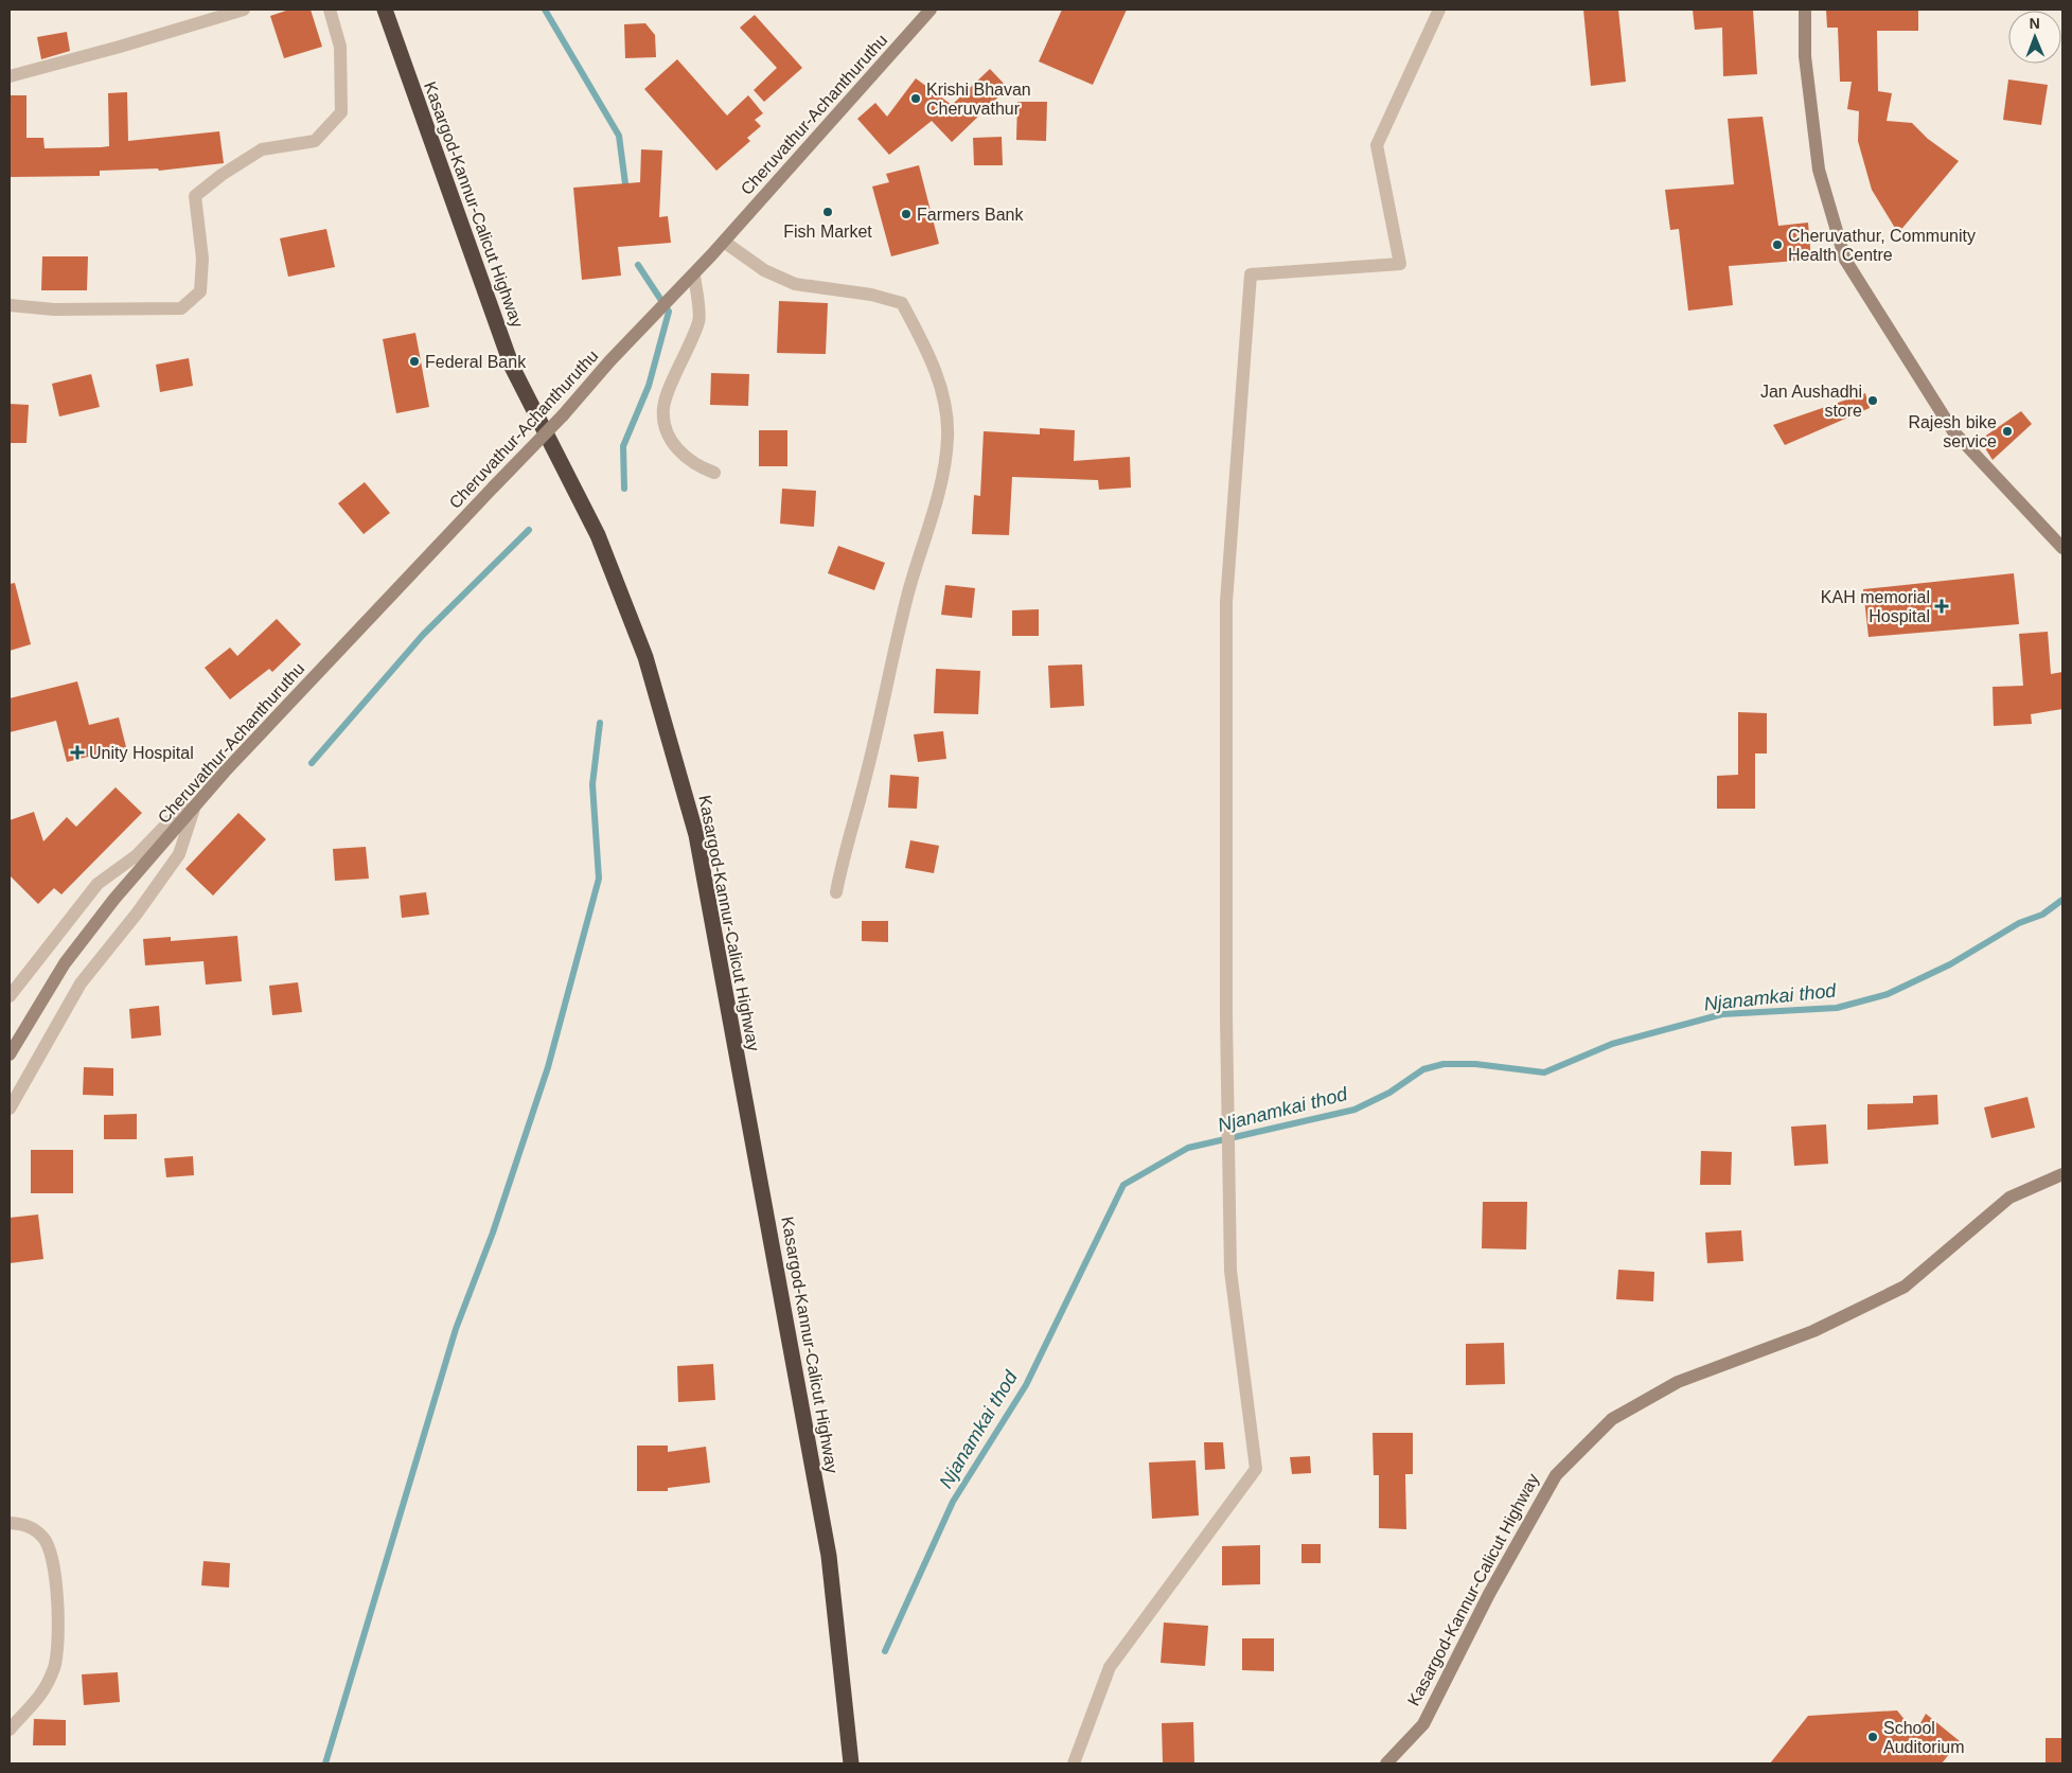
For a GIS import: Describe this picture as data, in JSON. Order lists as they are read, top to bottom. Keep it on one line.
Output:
{"streets":{"highway":["Kasargod-Kannur-Calicut Highway"],"main road":["Cheruvathur-Achanthuruthu"]},"water":["Njanamkai thod"],"places":{"other":["Krishi Bhavan Cheruvathur","Fish Market","Farmers Bank","Cheruvathur, Community Health Centre","Federal Bank","Jan Aushadhi store","Rajesh bike service","School Auditorium"],"health":["KAH memorial Hospital","Unity Hospital"]},"north":"top"}
